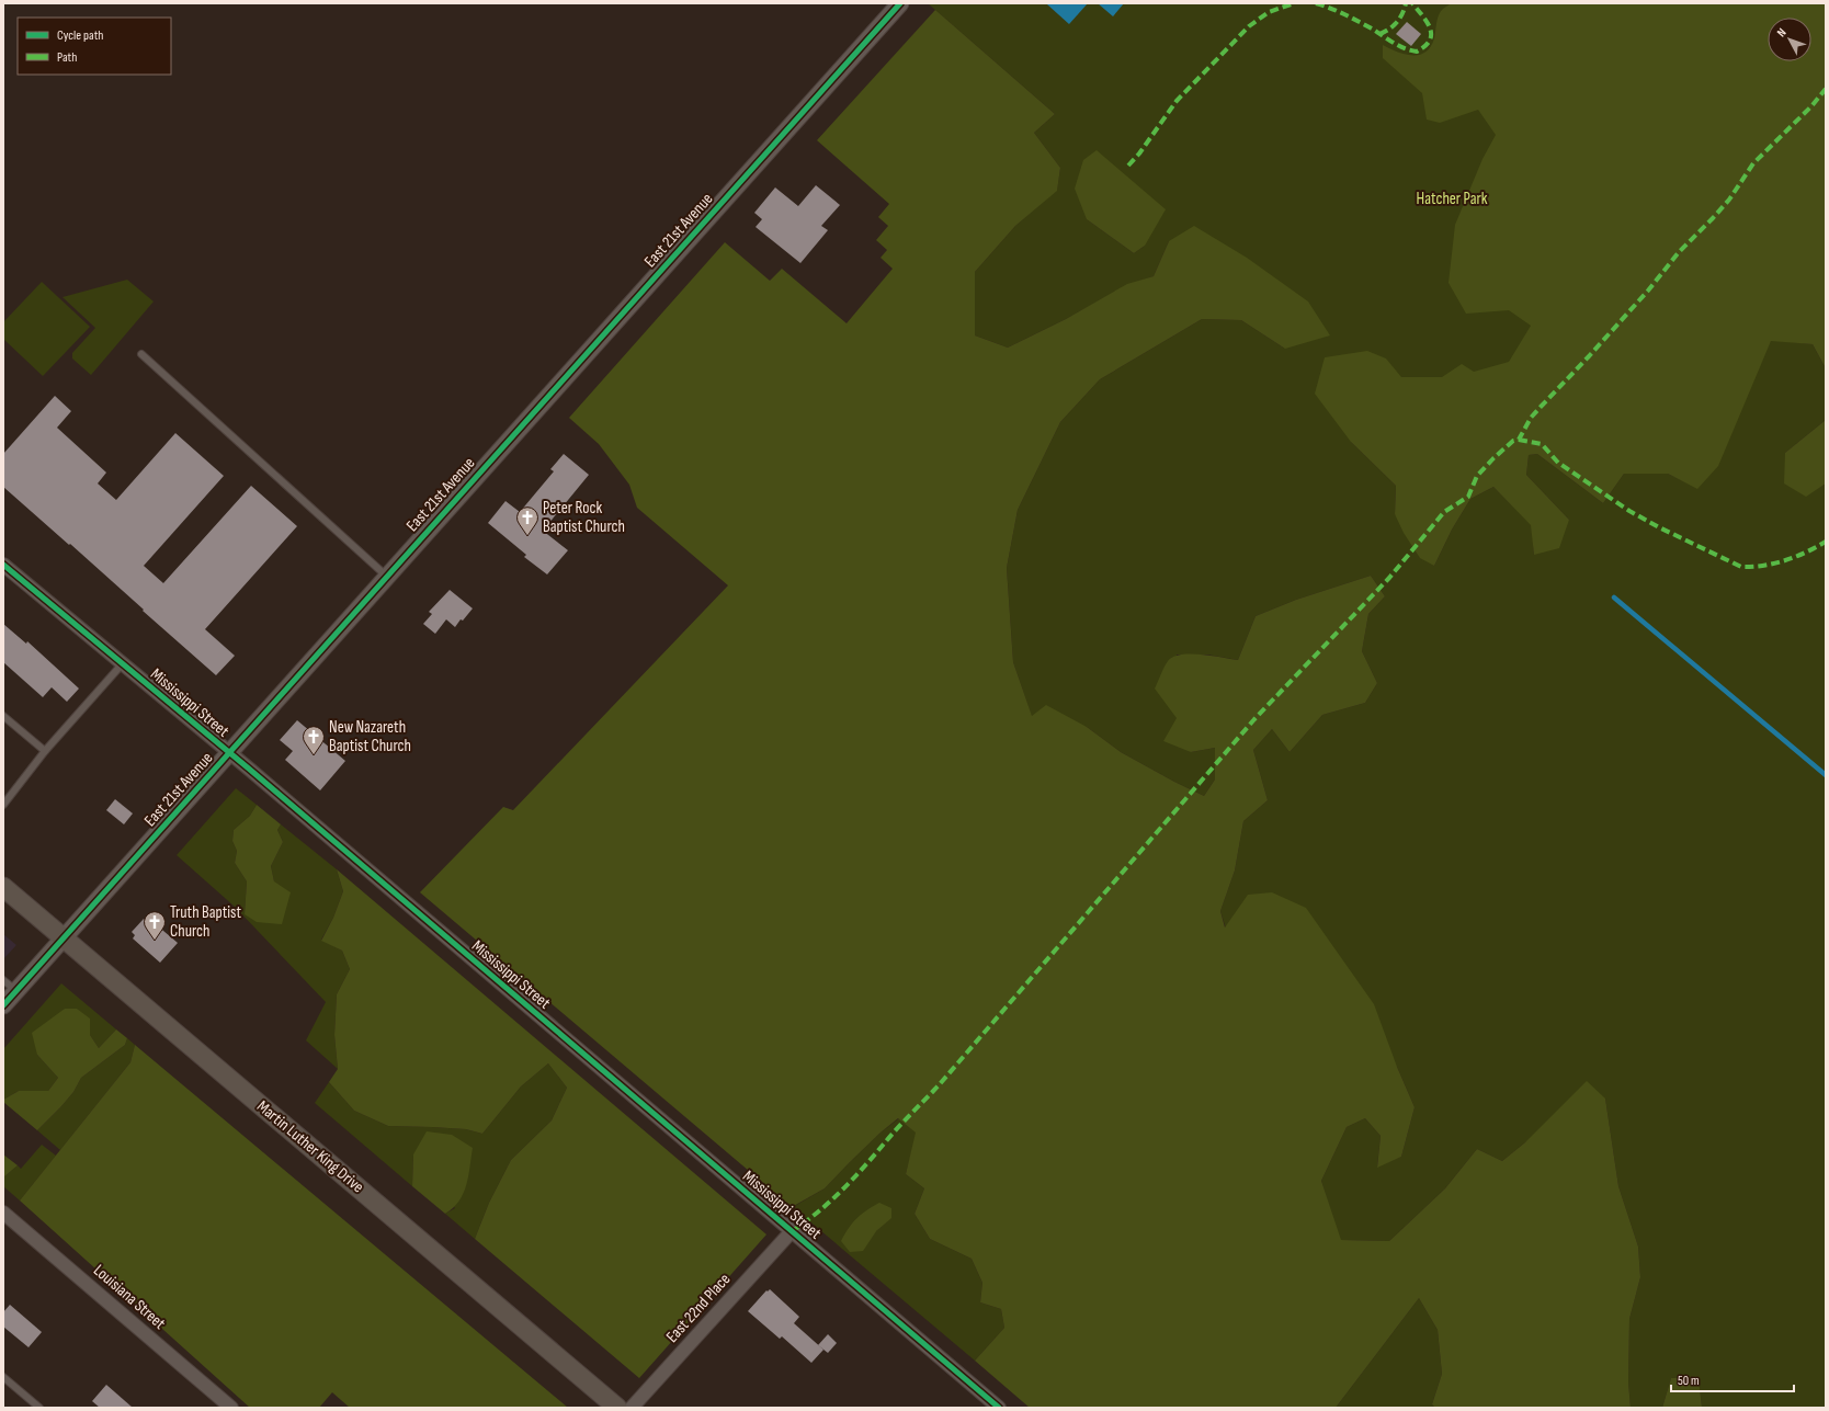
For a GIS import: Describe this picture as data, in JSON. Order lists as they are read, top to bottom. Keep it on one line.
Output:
{"streets":{"main road":["Martin Luther King Drive"],"street":["East 21st Avenue","Mississippi Street","Louisiana Street","East 22nd Place"]},"crossings":[["East 21st Avenue","Mississippi Street"],["East 21st Avenue","Martin Luther King Drive"],["Mississippi Street","East 22nd Place"]],"parks":["Hatcher Park"],"places":{"church":["Peter Rock Baptist Church","New Nazareth Baptist Church","Truth Baptist Church"]},"legend":["Cycle path","Path"],"scale_bar":"50 m","north":"top left"}
